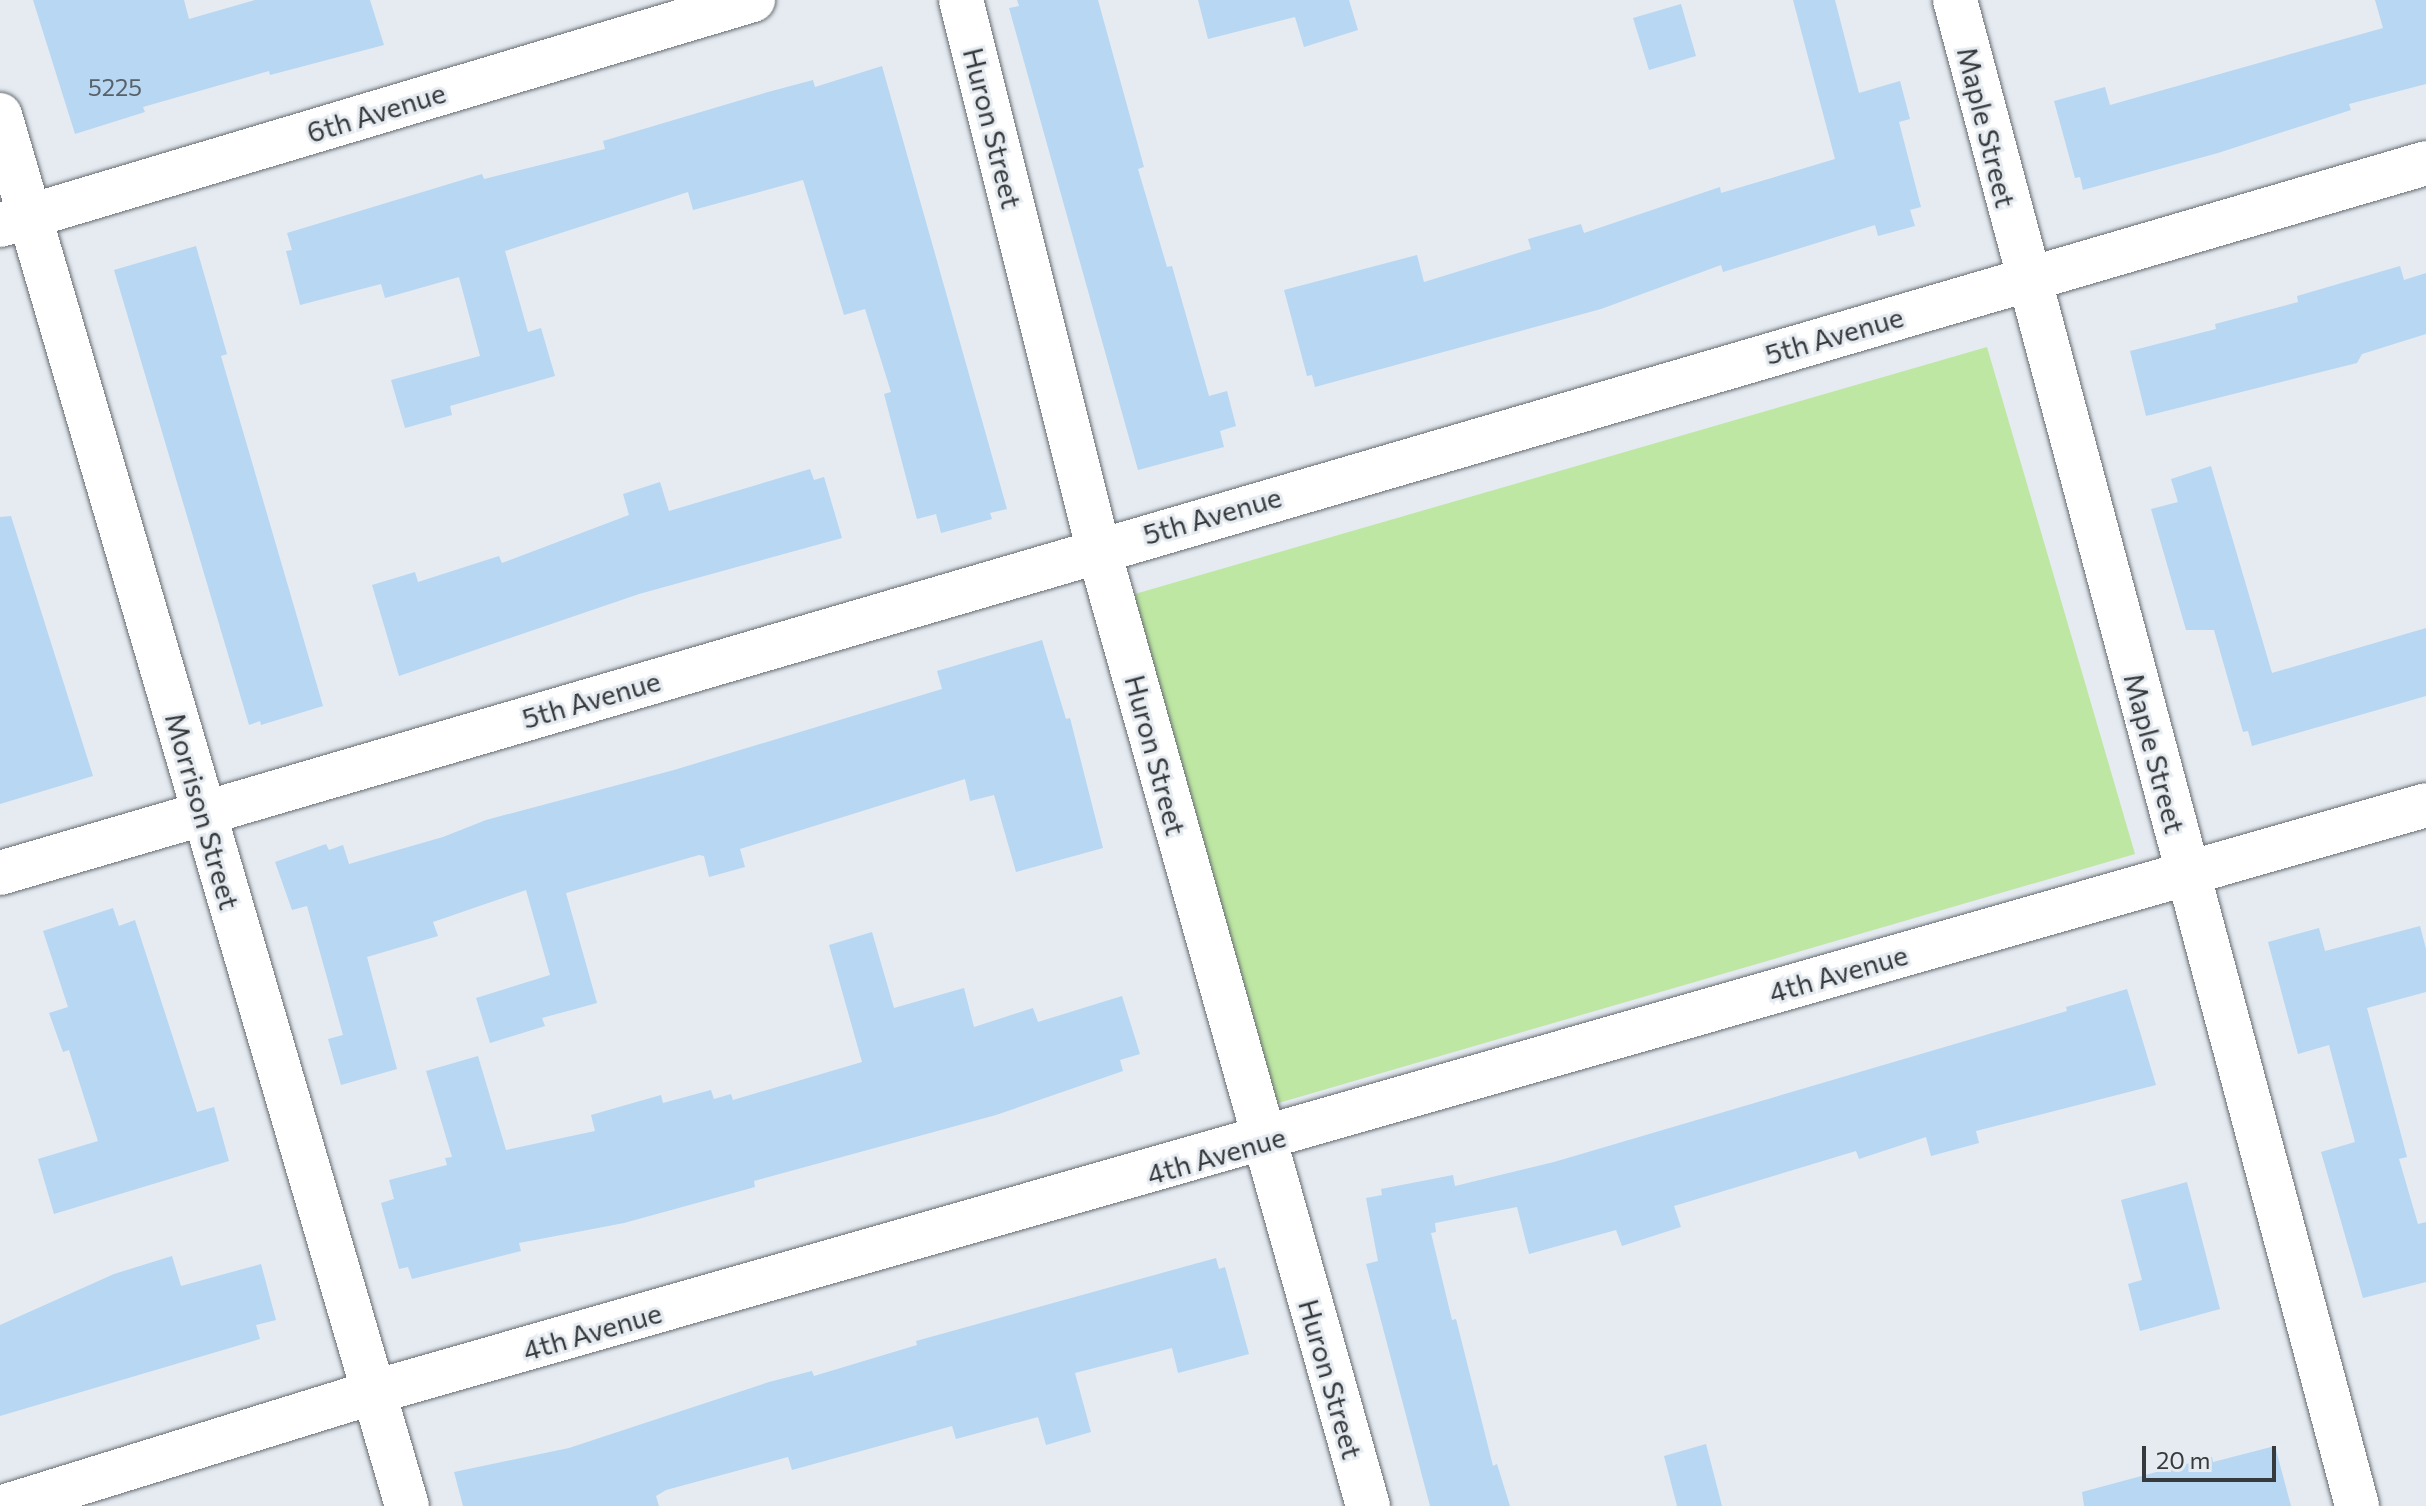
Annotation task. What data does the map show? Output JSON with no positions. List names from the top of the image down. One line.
{"streets":{"street":["6th Avenue","Maple Street","Huron Street","5th Avenue","Morrison Street","4th Avenue"]},"crossings":[["6th Avenue","Morrison Street"],["Maple Street","5th Avenue"],["Maple Street","4th Avenue"],["Huron Street","5th Avenue"],["Huron Street","4th Avenue"],["5th Avenue","Morrison Street"],["Morrison Street","4th Avenue"]],"house_numbers":["5225"],"scale_bar":"20 m"}
